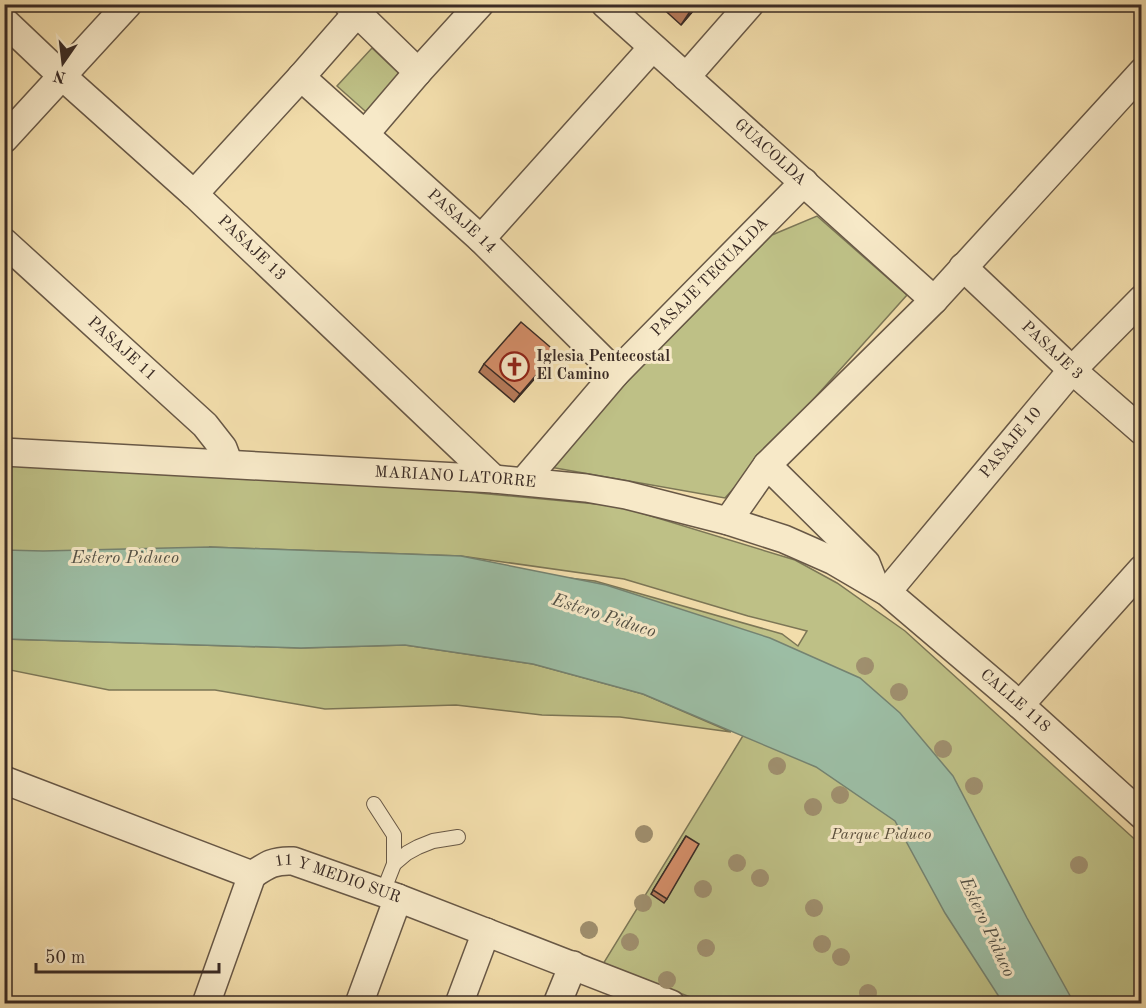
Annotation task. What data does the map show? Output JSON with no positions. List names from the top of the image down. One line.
{"streets":{"street":["GUACOLDA","PASAJE 14","PASAJE 13","PASAJE TEGUALDA","PASAJE 11","PASAJE 3","PASAJE 10","MARIANO LATORRE","CALLE 118","11 Y MEDIO SUR"]},"crossings":[["GUACOLDA","PASAJE TEGUALDA"],["PASAJE 14","PASAJE TEGUALDA"],["PASAJE 13","MARIANO LATORRE"],["PASAJE TEGUALDA","MARIANO LATORRE"],["PASAJE 11","MARIANO LATORRE"],["PASAJE 3","PASAJE 10"],["PASAJE 10","MARIANO LATORRE"],["PASAJE 10","CALLE 118"],["MARIANO LATORRE","CALLE 118"]],"water":["Estero Piduco"],"parks":["Parque Piduco"],"places":{"church":["Iglesia Pentecostal El Camino"]},"scale_bar":"50 m","north":"bottom"}
